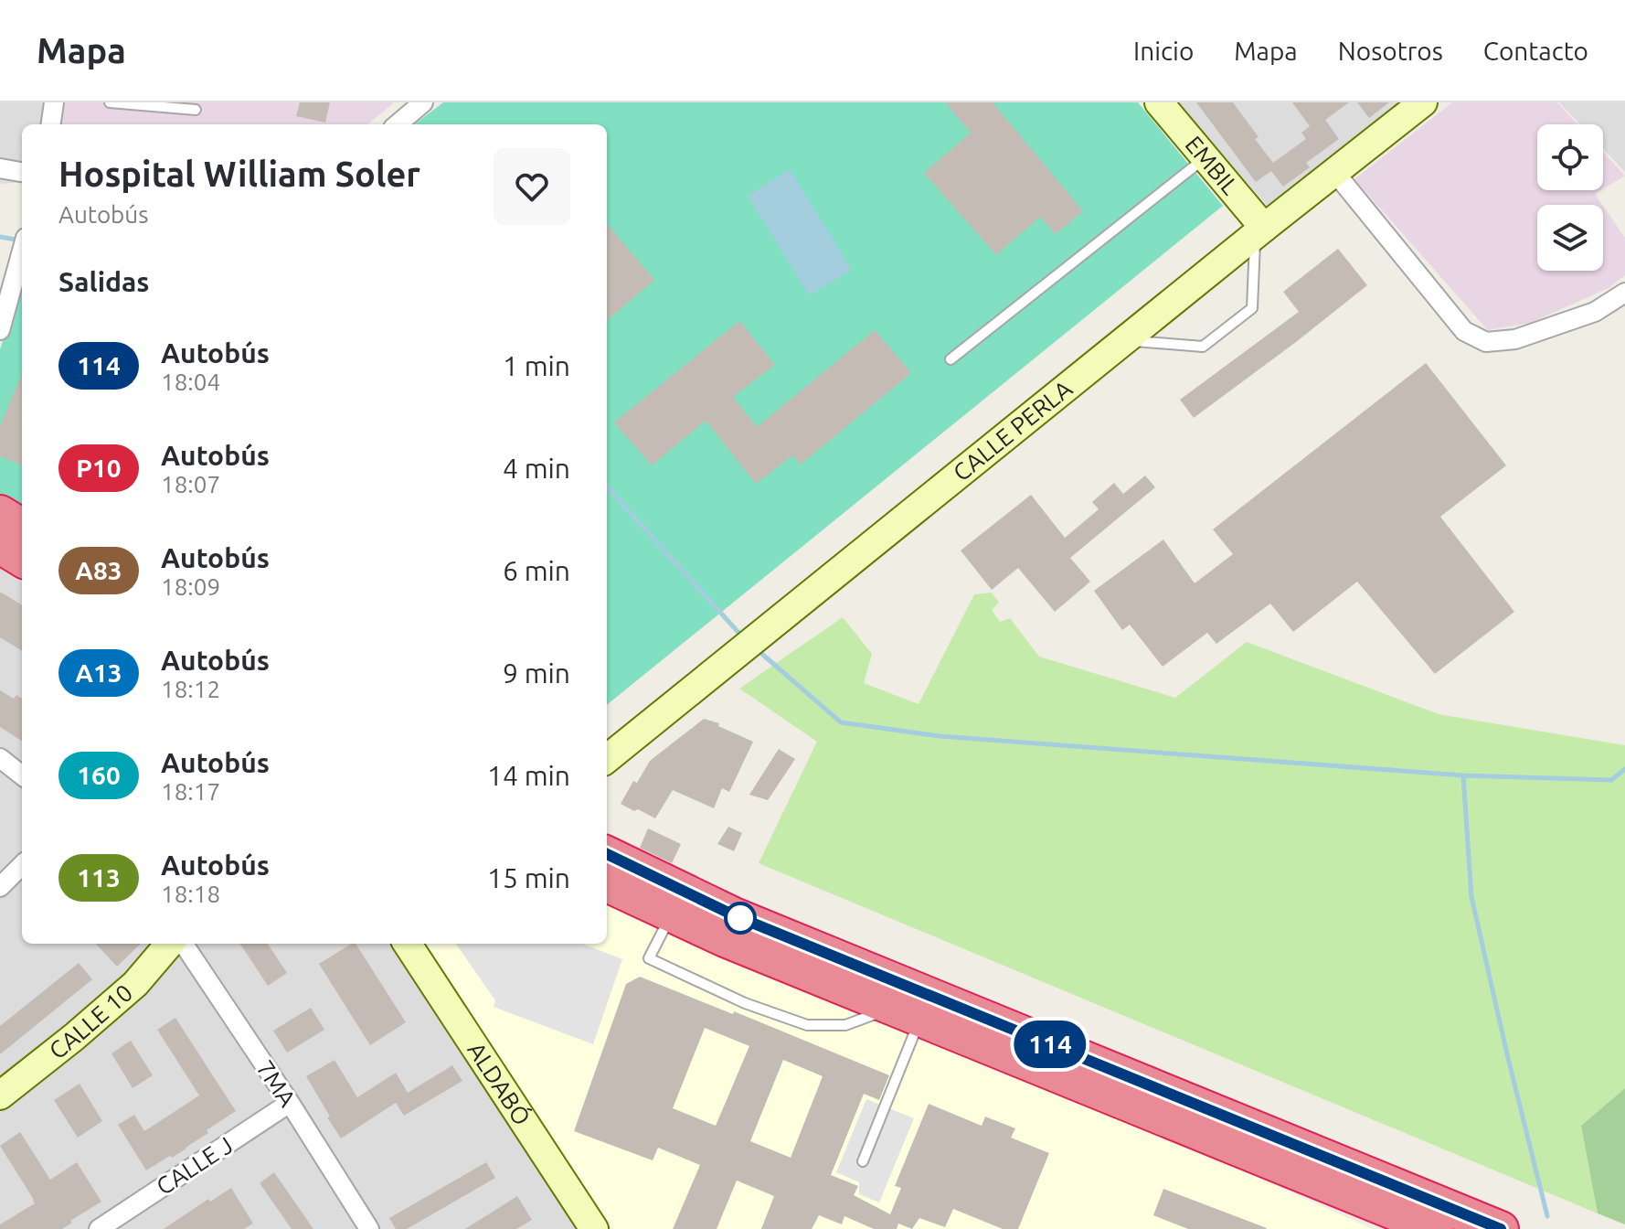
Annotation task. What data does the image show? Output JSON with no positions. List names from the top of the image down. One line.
{"streets":{"main road":["EMBIL","CALLE PERLA","CALLE 10","ALDABÓ"],"street":["7MA","CALLE J"]},"crossings":[["EMBIL","CALLE PERLA"],["7MA","CALLE J"]],"lines":["bus line 114"],"page":{"header":"Mapa","nav":["Inicio","Mapa","Nosotros","Contacto"],"on_map":"114","heading":[["Hospital William Soler","Autobús"],"Salidas"],"list":[{"mark":"114","name":"Autobús","note":"18:04","value":"1 min"},{"mark":"P10","name":"Autobús","note":"18:07","value":"4 min"},{"mark":"A83","name":"Autobús","note":"18:09","value":"6 min"},{"mark":"A13","name":"Autobús","note":"18:12","value":"9 min"},{"mark":"160","name":"Autobús","note":"18:17","value":"14 min"},{"mark":"113","name":"Autobús","note":"18:18","value":"15 min"}]}}
